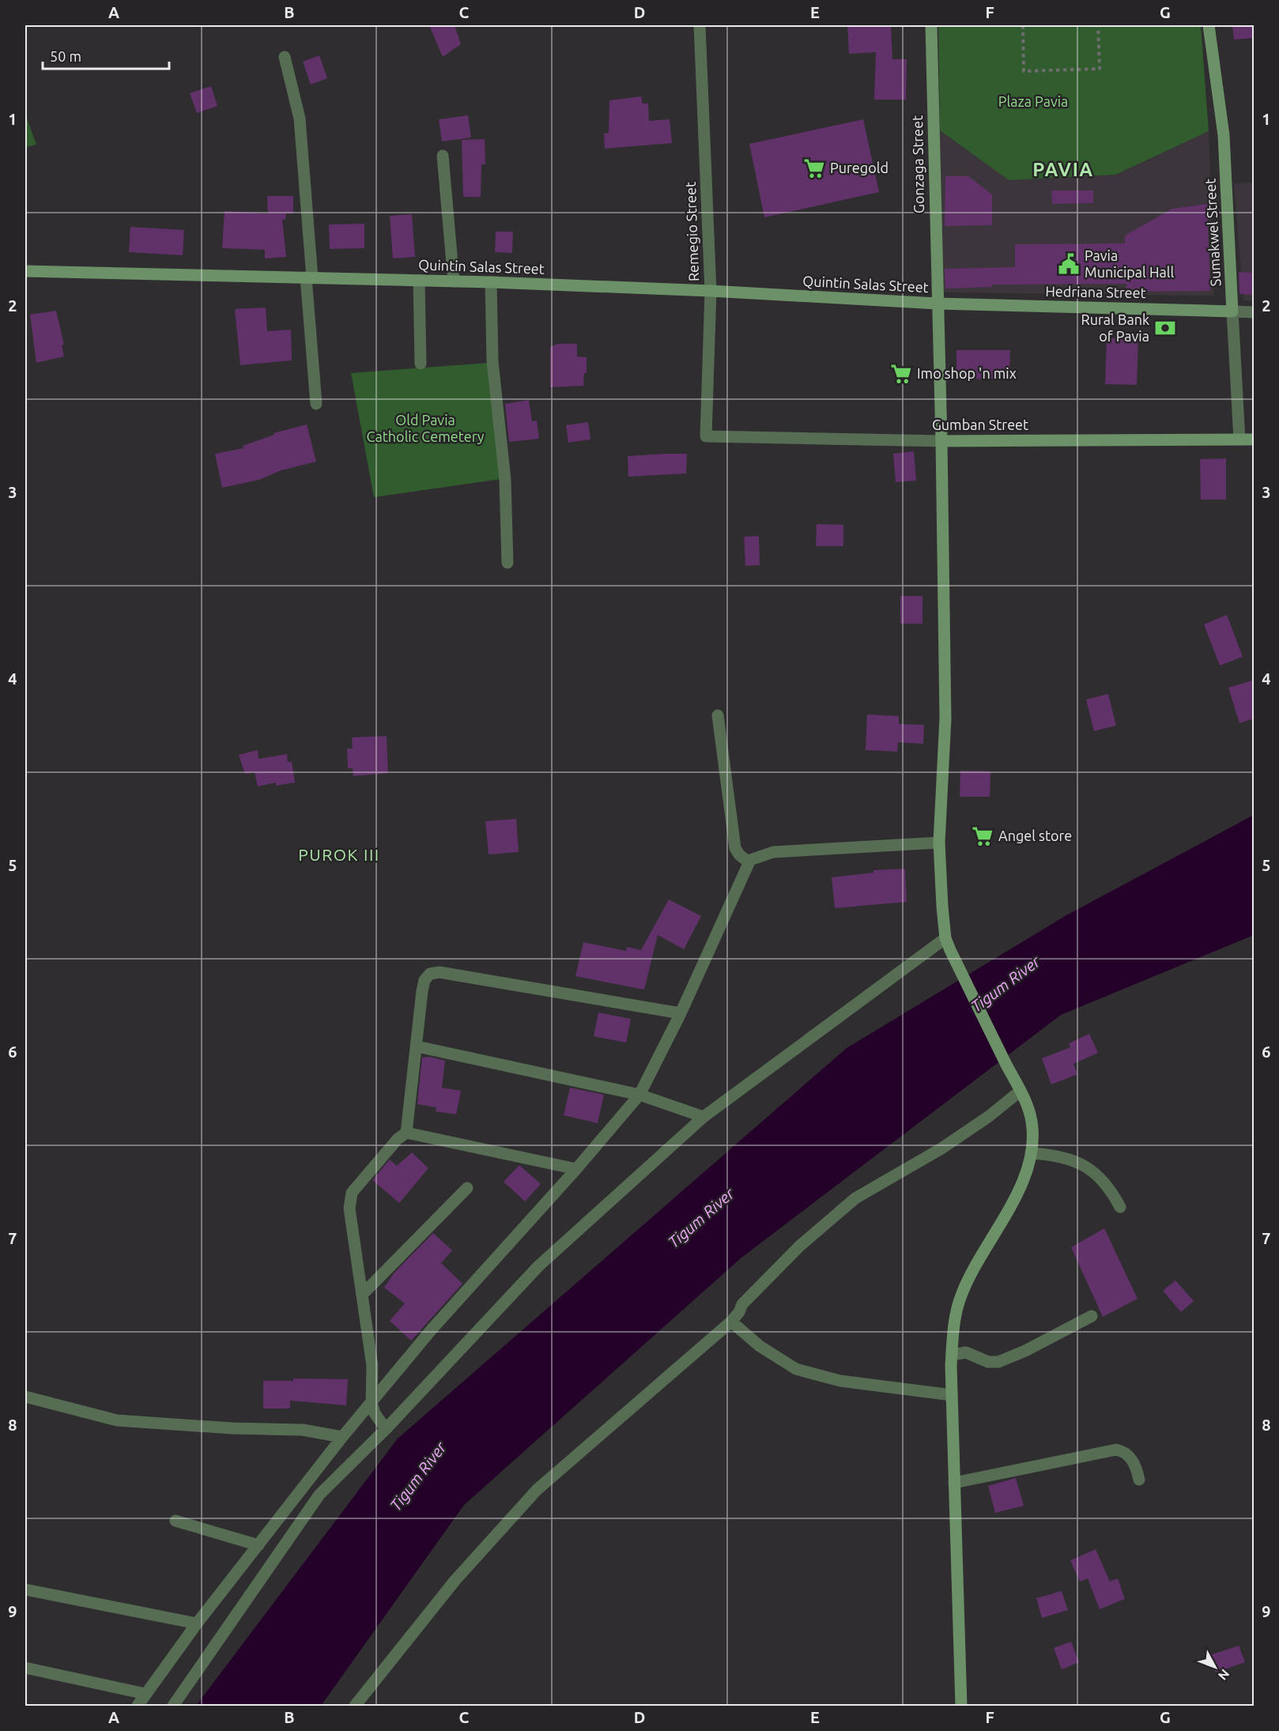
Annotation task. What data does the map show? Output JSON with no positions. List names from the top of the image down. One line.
{"streets":{"main road":["Gonzaga Street","Sumakwel Street","Quintin Salas Street","Hedriana Street","Gumban Street"],"street":["Remegio Street"]},"crossings":[["Gonzaga Street","Quintin Salas Street"],["Gonzaga Street","Hedriana Street"],["Gonzaga Street","Gumban Street"],["Remegio Street","Quintin Salas Street"],["Remegio Street","Gumban Street"],["Sumakwel Street","Hedriana Street"],["Sumakwel Street","Gumban Street"],["Quintin Salas Street","Hedriana Street"]],"districts":["PAVIA","PUROK III"],"water":["Tigum River"],"parks":["Plaza Pavia","Old Pavia Catholic Cemetery"],"places":{"supermarket":["Puregold","Imo shop 'n mix","Angel store"],"public building":["Pavia Municipal Hall"],"bank":["Rural Bank of Pavia"]},"scale_bar":"50 m","north":"bottom right","grid":{"columns":["A","B","C","D","E","F","G"],"rows":["1","2","3","4","5","6","7","8","9"]}}
